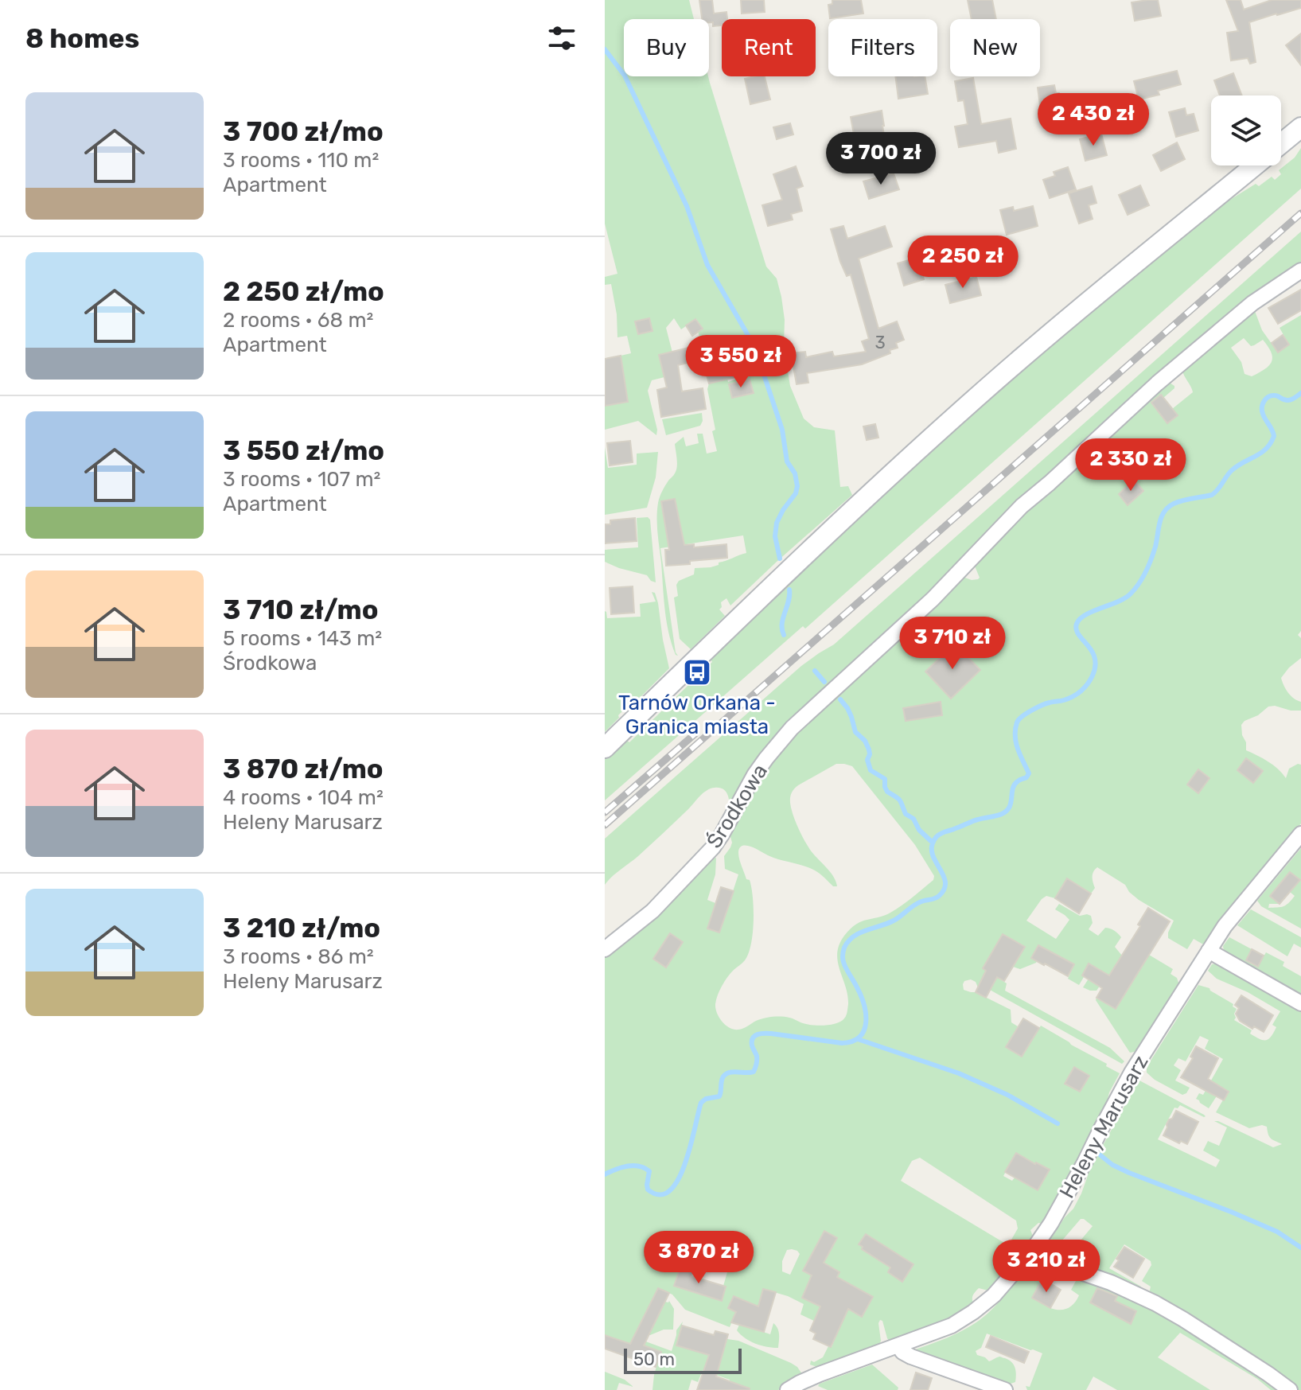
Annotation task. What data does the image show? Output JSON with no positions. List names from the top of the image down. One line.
{"streets":{"street":["Środkowa","Heleny Marusarz"]},"places":{"bus stop":["Tarnów Orkana - Granica miasta"]},"house_numbers":["3"],"scale_bar":"50 m","page":{"heading":"8 homes","chip":["Buy","Rent","Filters","New"],"list":[{"name":"3 700 zł/mo","note":"3 rooms · 110 m² · Apartment"},{"name":"2 250 zł/mo","note":"2 rooms · 68 m² · Apartment"},{"name":"3 550 zł/mo","note":"3 rooms · 107 m² · Apartment"},{"name":"3 710 zł/mo","note":"5 rooms · 143 m² · Środkowa"},{"name":"3 870 zł/mo","note":"4 rooms · 104 m² · Heleny Marusarz"},{"name":"3 210 zł/mo","note":"3 rooms · 86 m² · Heleny Marusarz"}],"price":["2 430 zł","3 700 zł","2 250 zł","3 550 zł","2 330 zł","3 710 zł","3 870 zł","3 210 zł"],"scale":"50 m"}}
